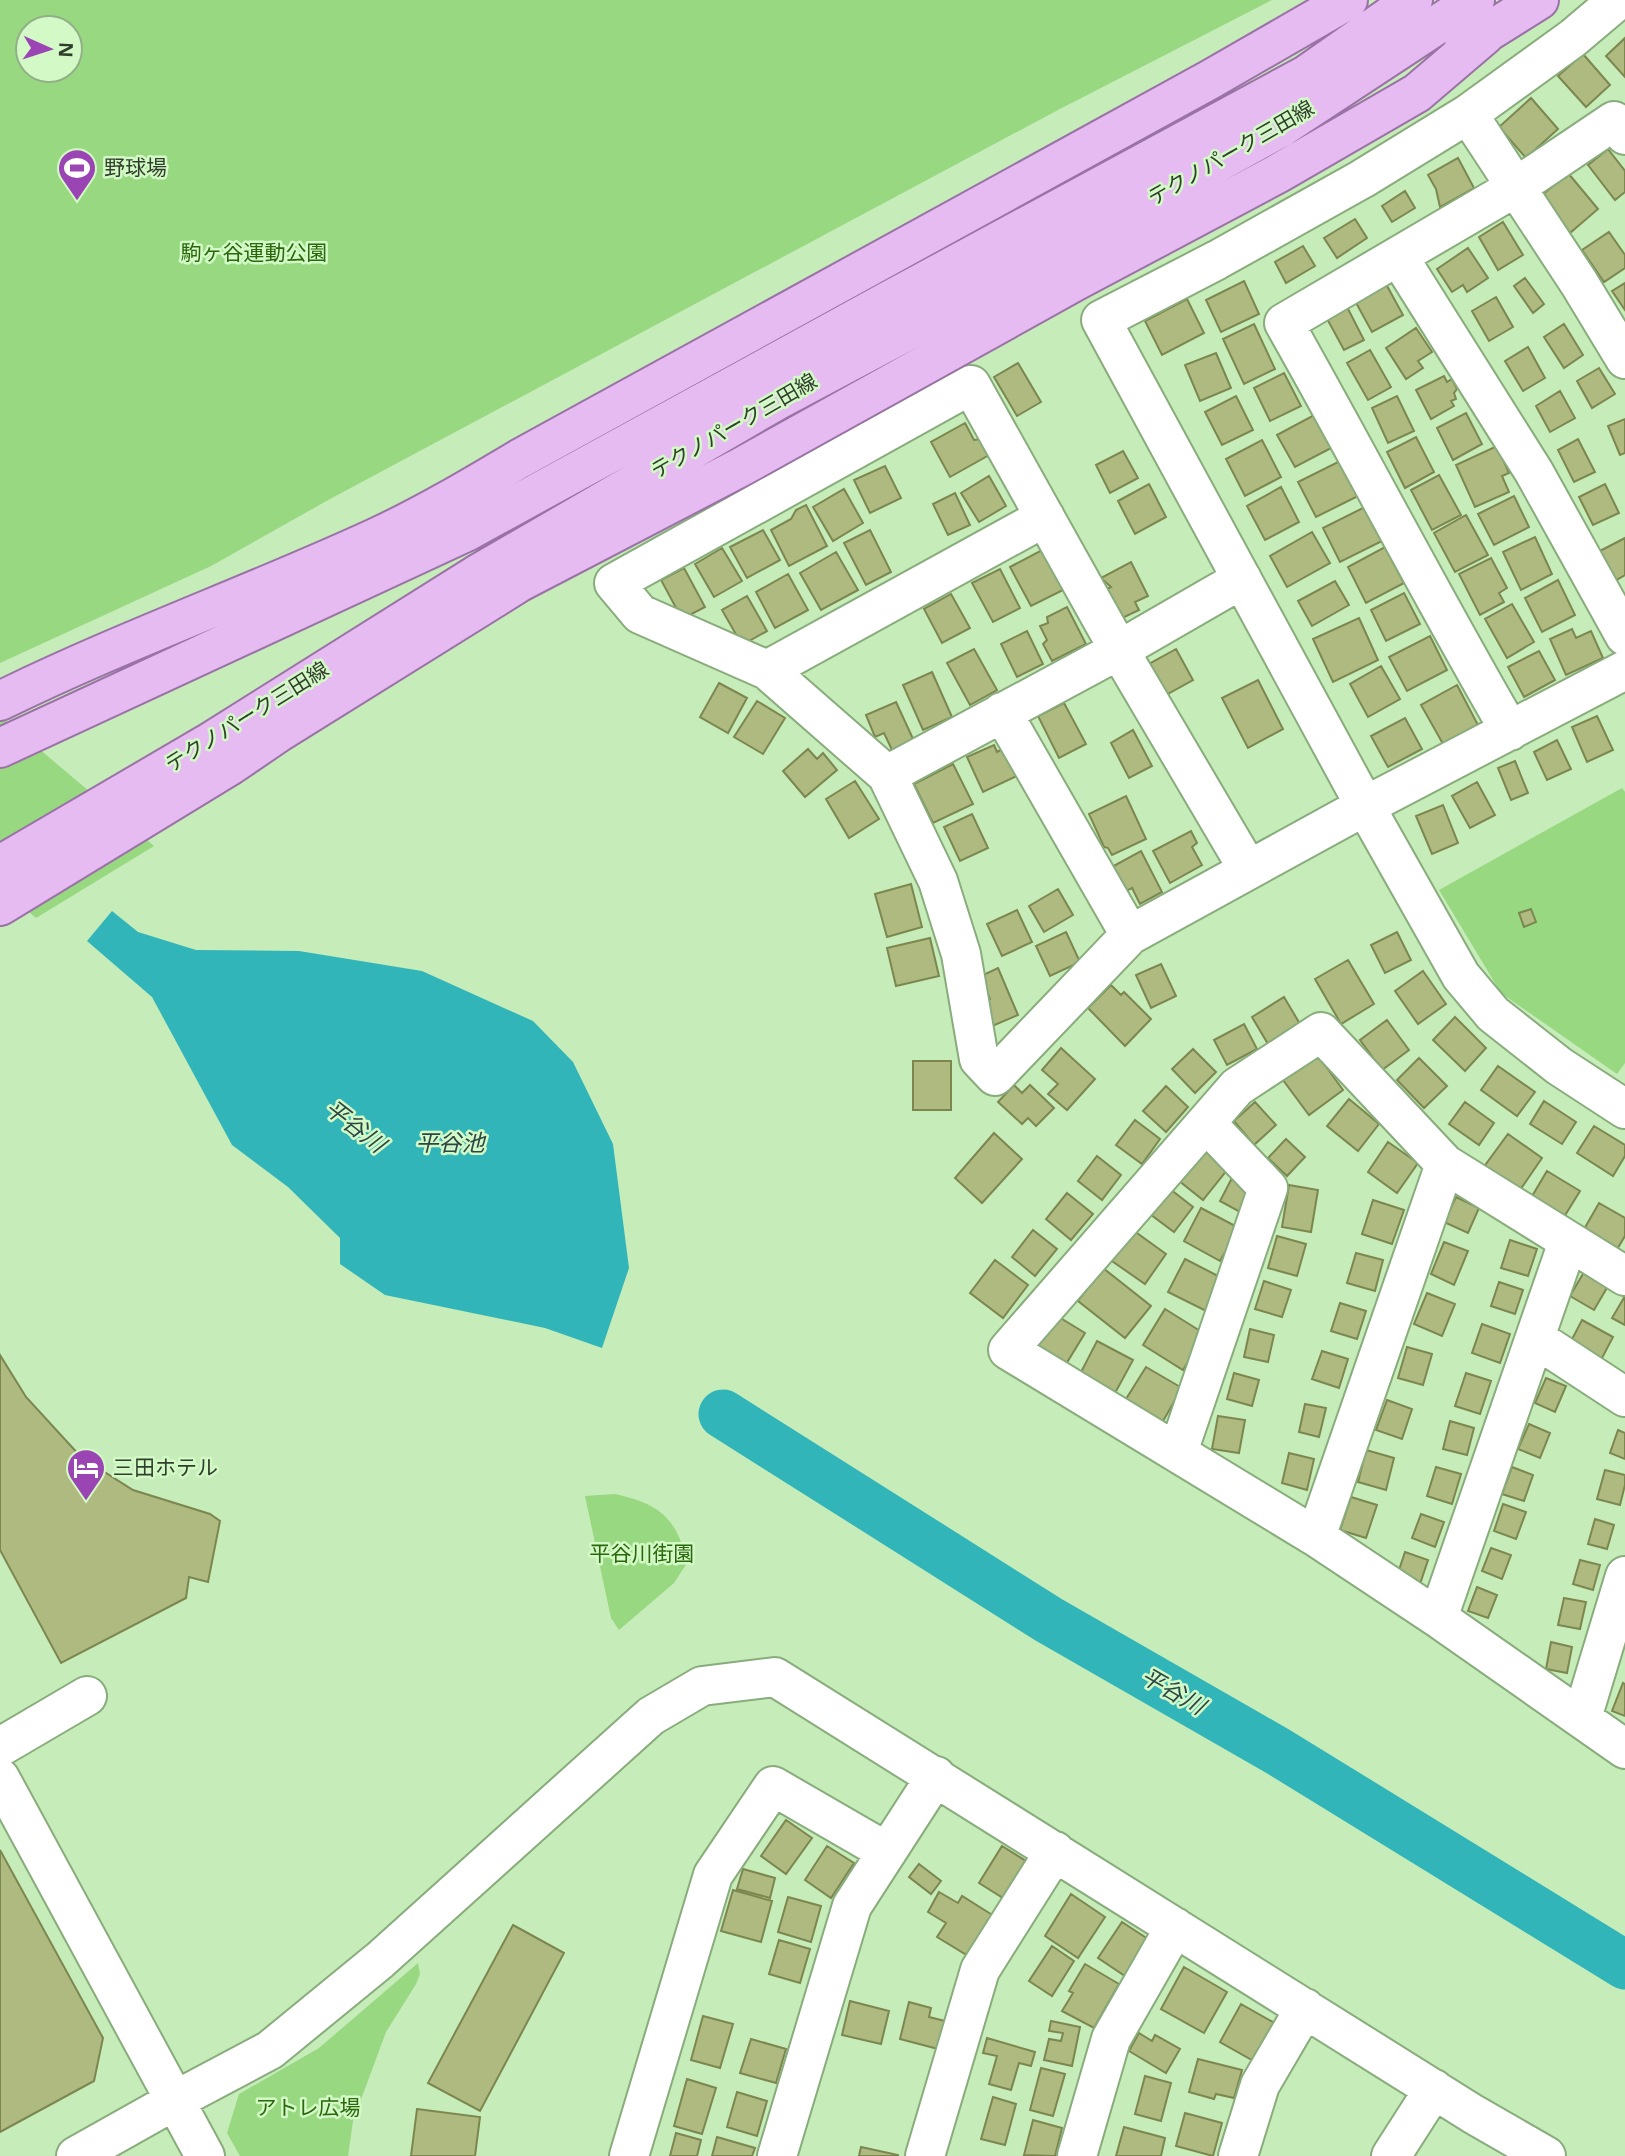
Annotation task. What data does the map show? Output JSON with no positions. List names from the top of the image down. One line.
{"streets":{"main road":["テクノパーク三田線"]},"water":["平谷川","平谷池"],"parks":["駒ヶ谷運動公園","平谷川街園","アトレ広場"],"places":{"sports":["野球場"],"hotel":["三田ホテル"]},"north":"right"}
